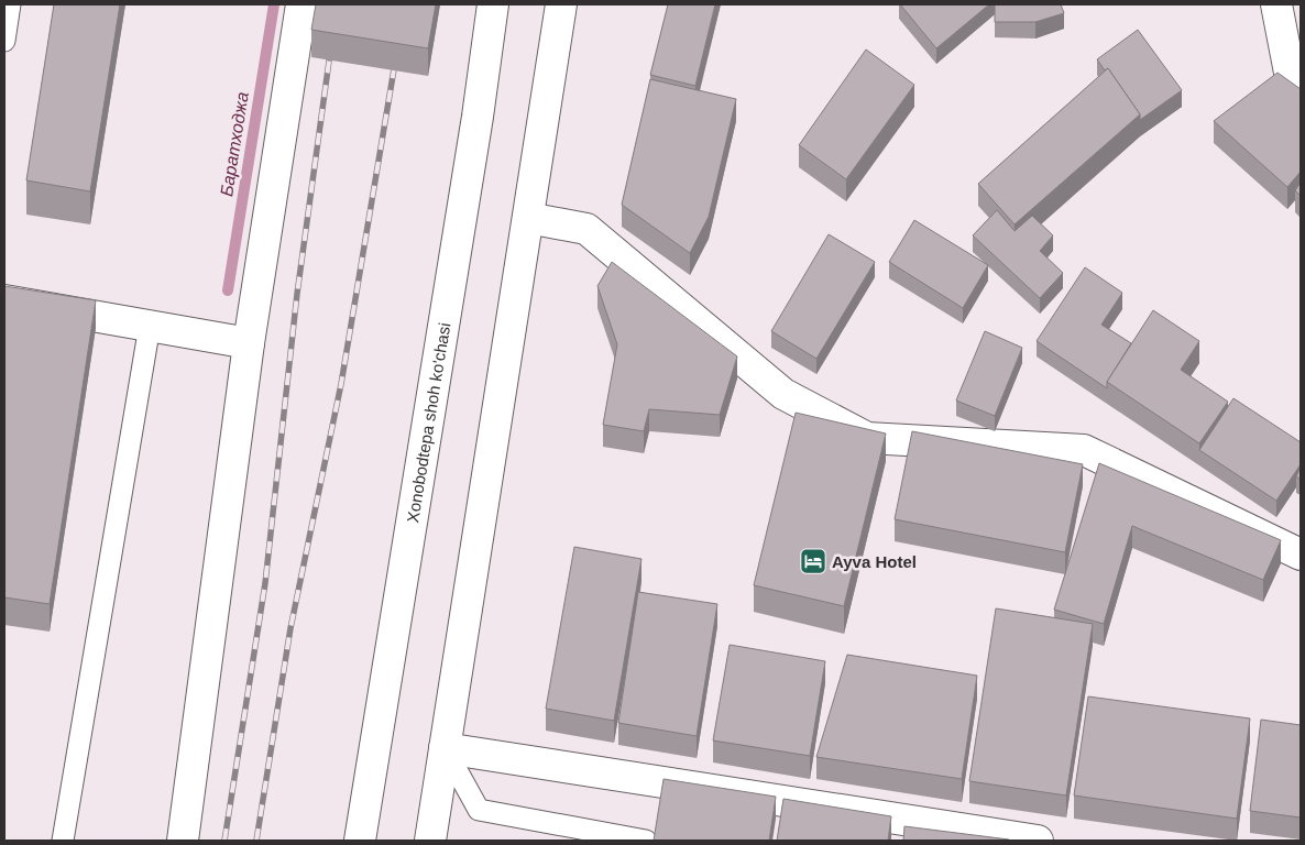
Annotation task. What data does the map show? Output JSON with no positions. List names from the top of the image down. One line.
{"streets":{"main road":["Xonobodtepa shoh ko'chasi"]},"water":["Баратходжа"],"places":{"hotel":["Ayva Hotel"]}}
